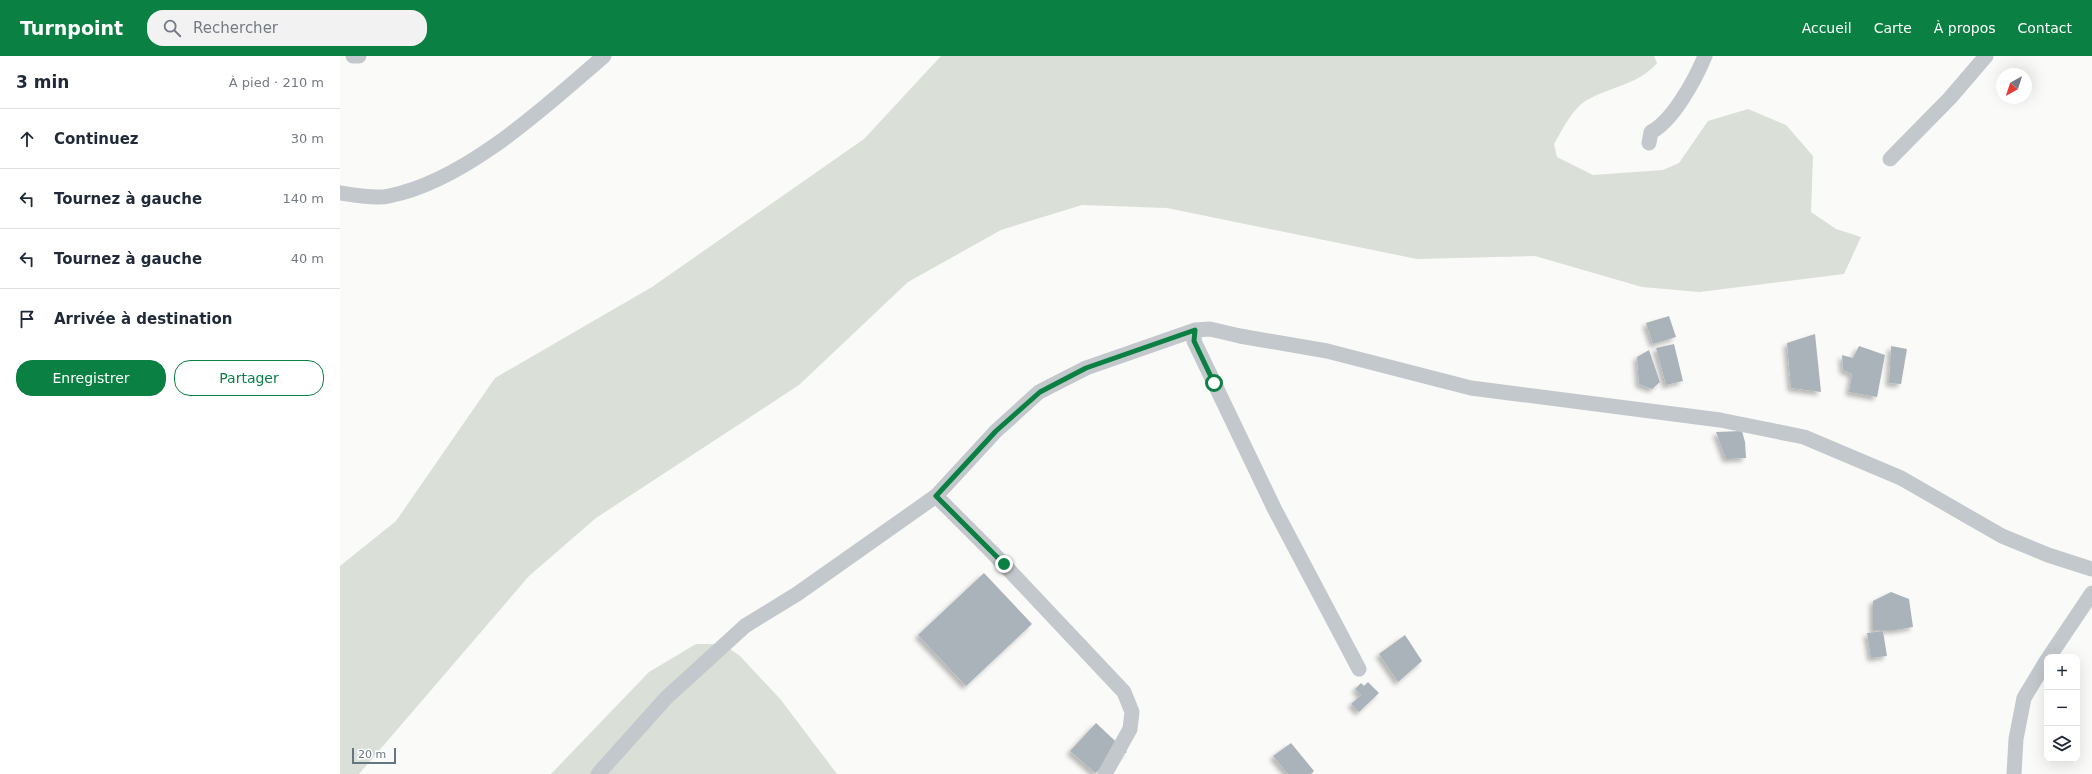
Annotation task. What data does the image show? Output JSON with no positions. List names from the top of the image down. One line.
{"scale_bar":"20 m","north":"bottom left","page":{"header":"Turnpoint","search":"Rechercher","nav":["Accueil","Carte","À propos","Contact"],"heading":["3 min","À pied · 210 m"],"list":[["Continuez","30 m"],["Tournez à gauche","140 m"],["Tournez à gauche","40 m"],"Arrivée à destination"],"buttons":["Enregistrer","Partager"],"map_buttons":["+","−"],"scale":"20 m"}}
